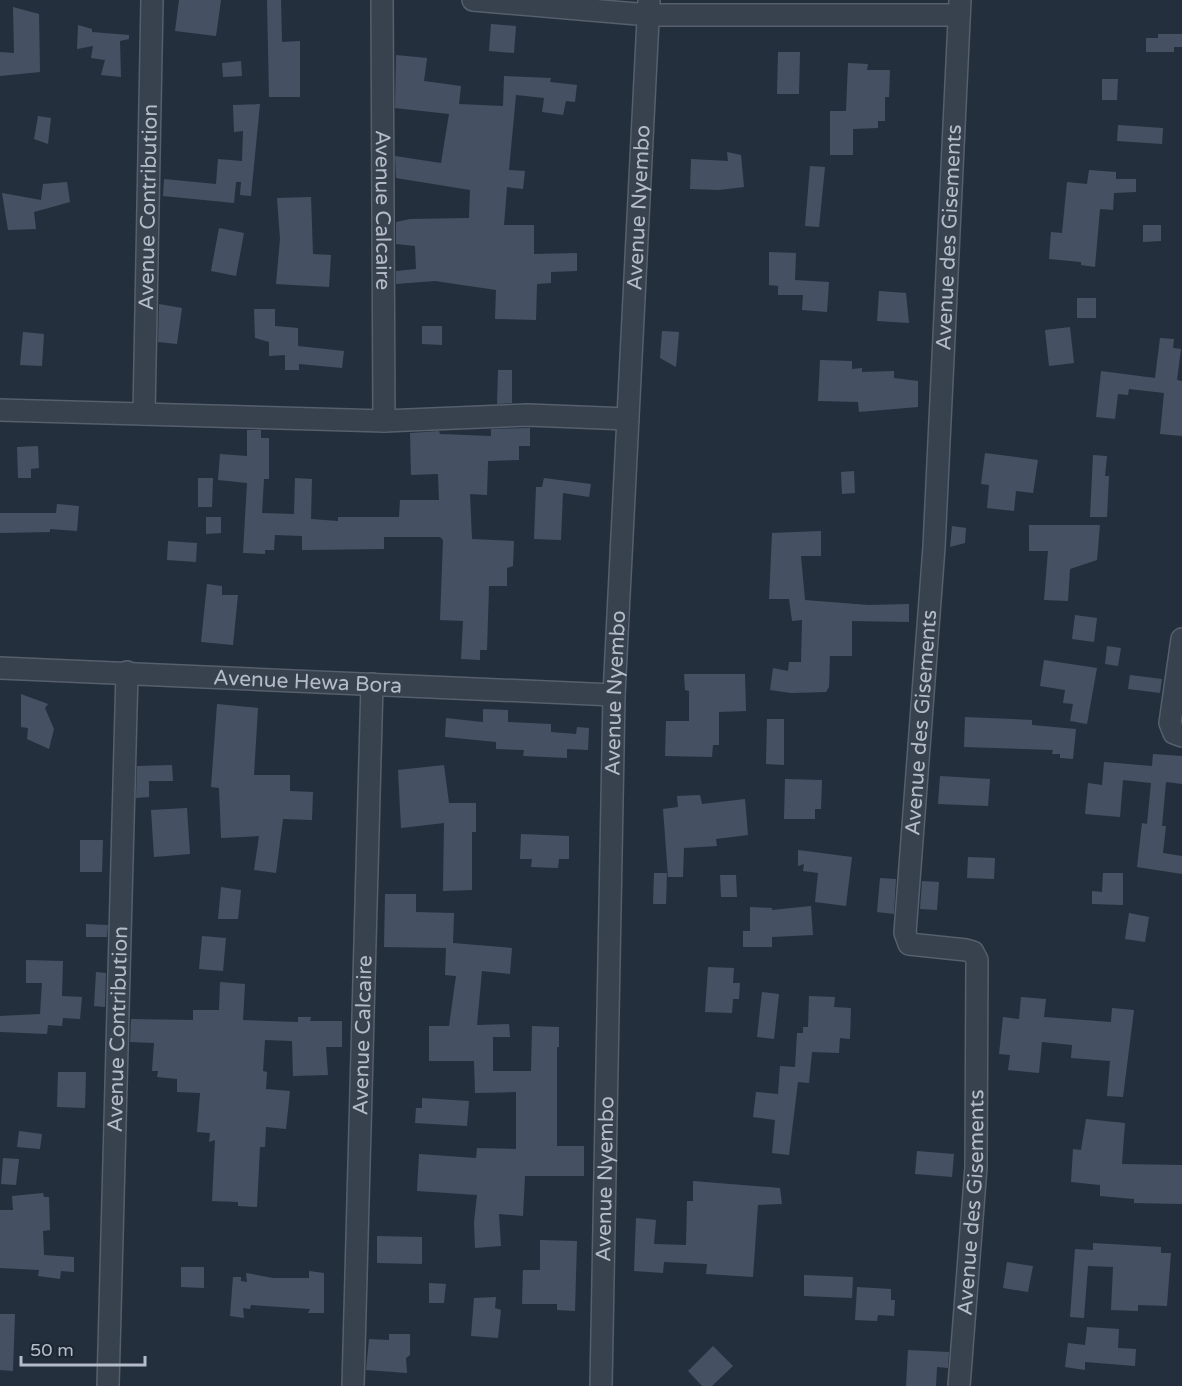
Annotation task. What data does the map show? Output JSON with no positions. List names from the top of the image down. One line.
{"streets":{"street":["Avenue Contribution","Avenue Nyembo","Avenue Calcaire","Avenue des Gisements","Avenue Hewa Bora"]},"crossings":[["Avenue Contribution","Avenue Hewa Bora"],["Avenue Nyembo","Avenue Hewa Bora"],["Avenue Calcaire","Avenue Hewa Bora"]],"scale_bar":"50 m"}
